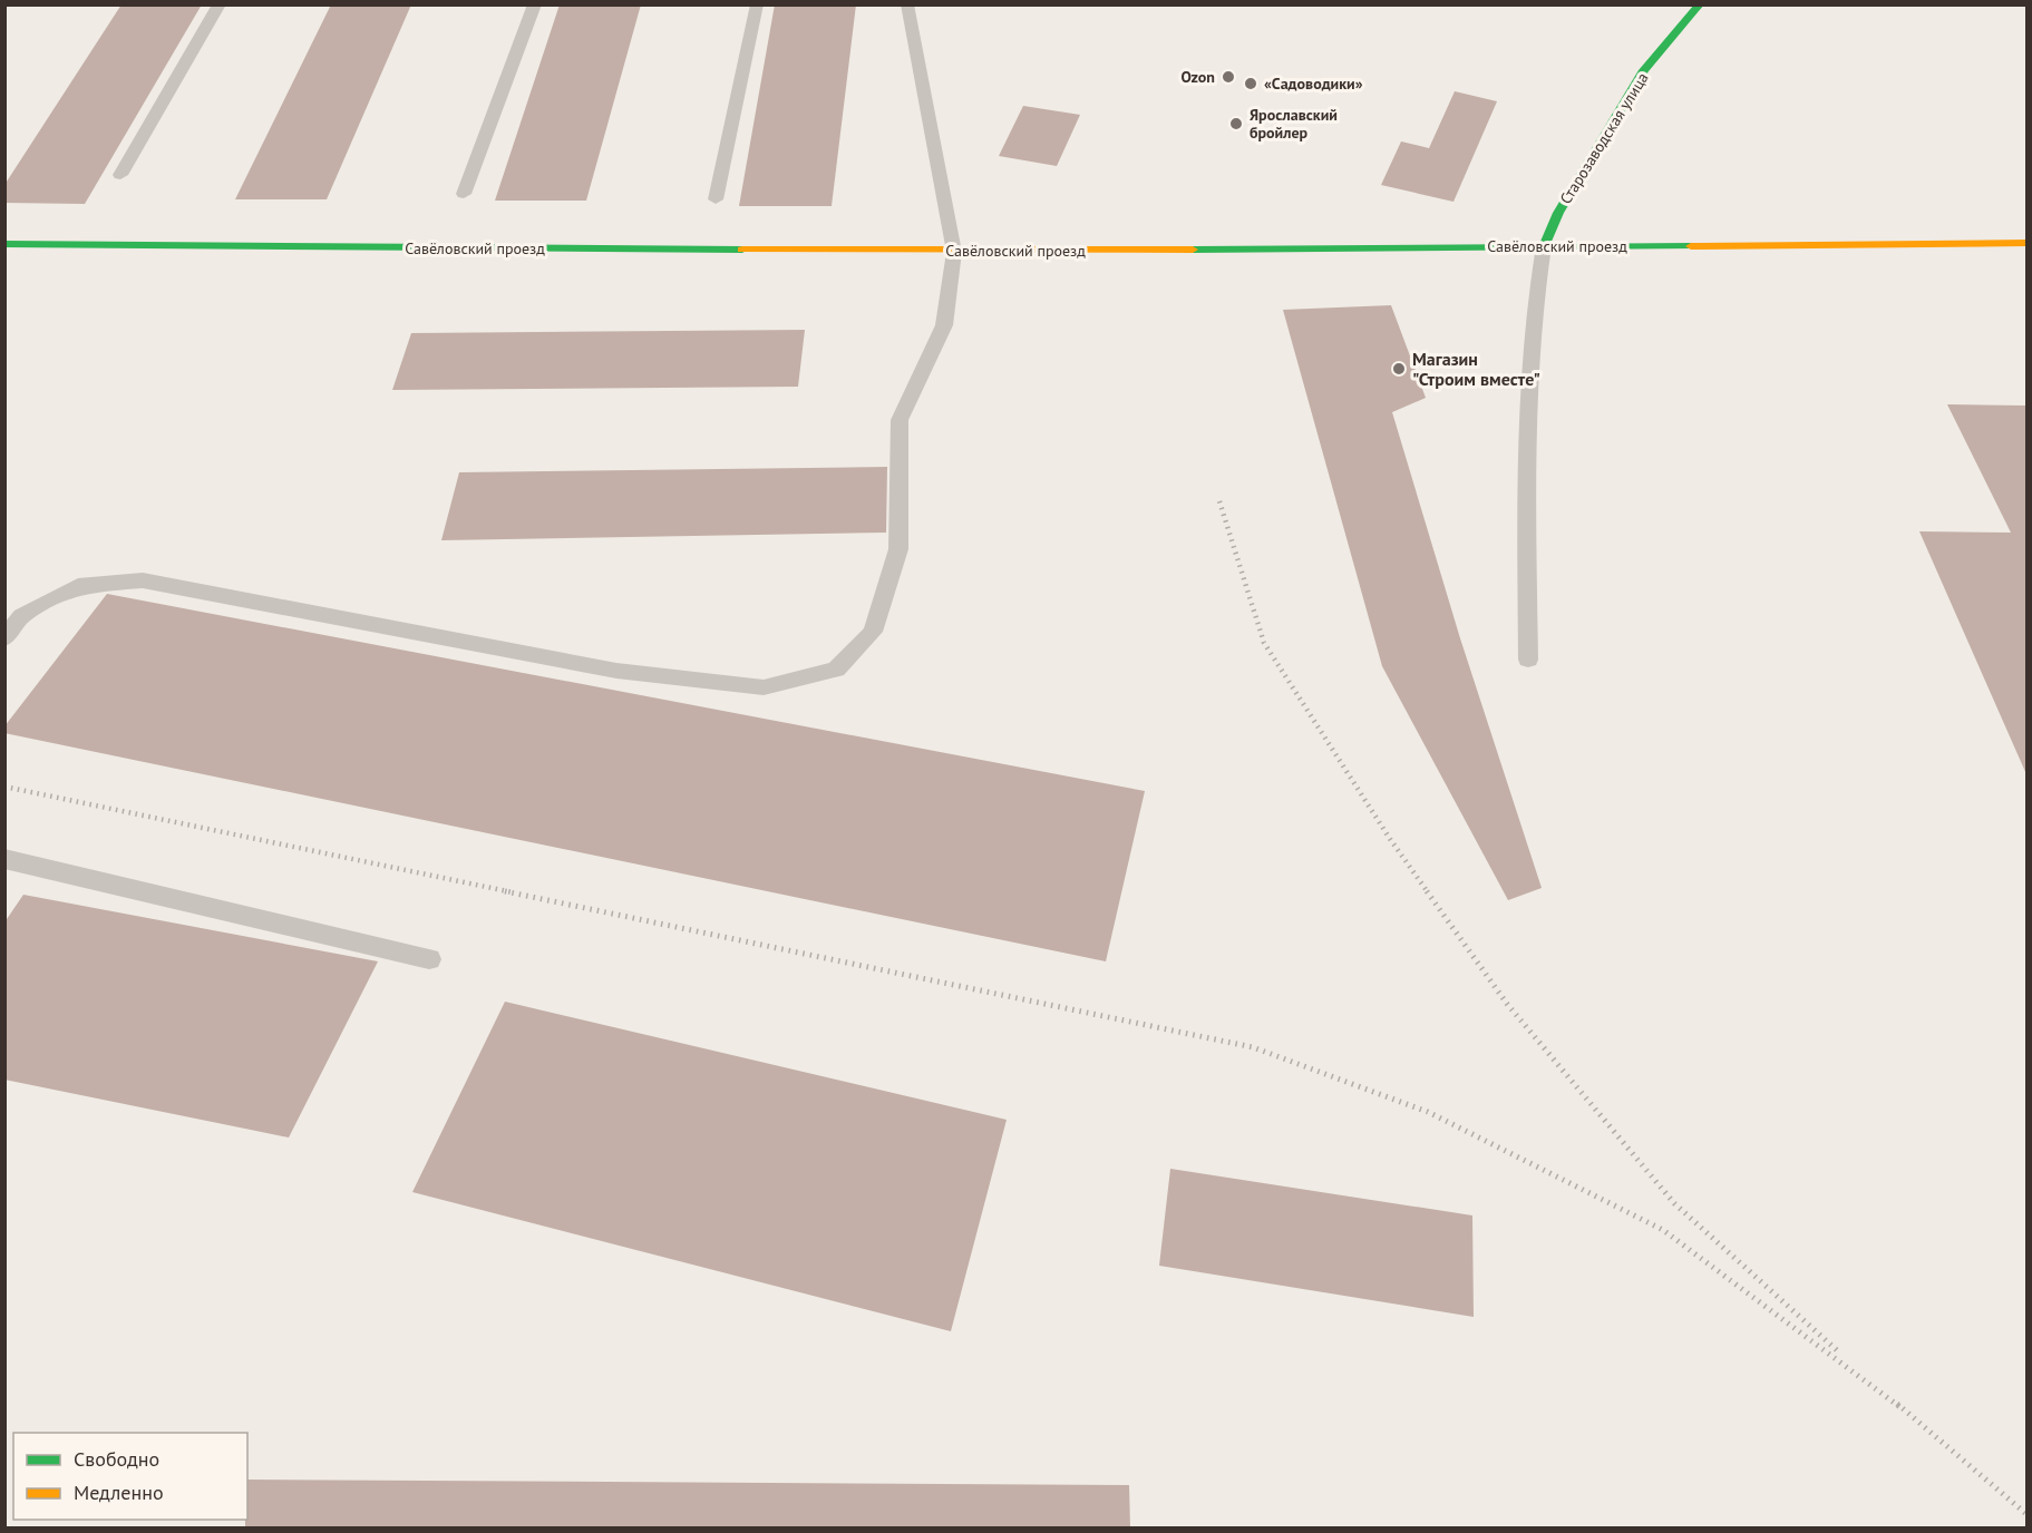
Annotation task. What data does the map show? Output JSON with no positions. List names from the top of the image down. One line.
{"streets":{"main road":["Старозаводская улица","Савёловский проезд"]},"crossings":[["Старозаводская улица","Савёловский проезд"]],"places":["Ozon","«Садоводики»","Ярославский бройлер","Магазин \"Строим вместе\""],"legend":["Свободно","Медленно"]}
